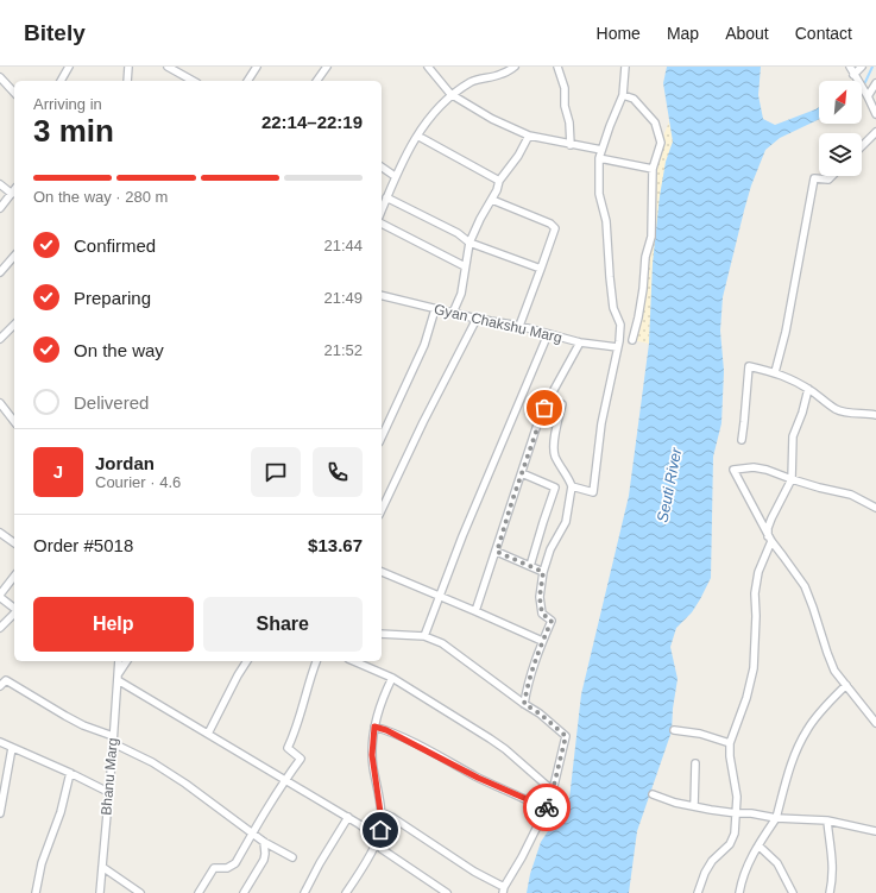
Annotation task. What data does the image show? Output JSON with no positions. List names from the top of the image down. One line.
{"streets":{"street":["Gyan Chakshu Marg","Bhanu Marg"]},"water":["Seuti River"],"north":"top right","page":{"header":"Bitely","nav":["Home","Map","About","Contact"],"heading":["3 min","Arriving in","22:14–22:19"],"panel":["Jordan","Courier · 4.6","Order #5018","$13.67"],"bar":"On the way · 280 m","list":[["Confirmed","21:44"],["Preparing","21:49"],["On the way","21:52"],"Delivered"],"round":"J","buttons":["Help","Share"]}}
